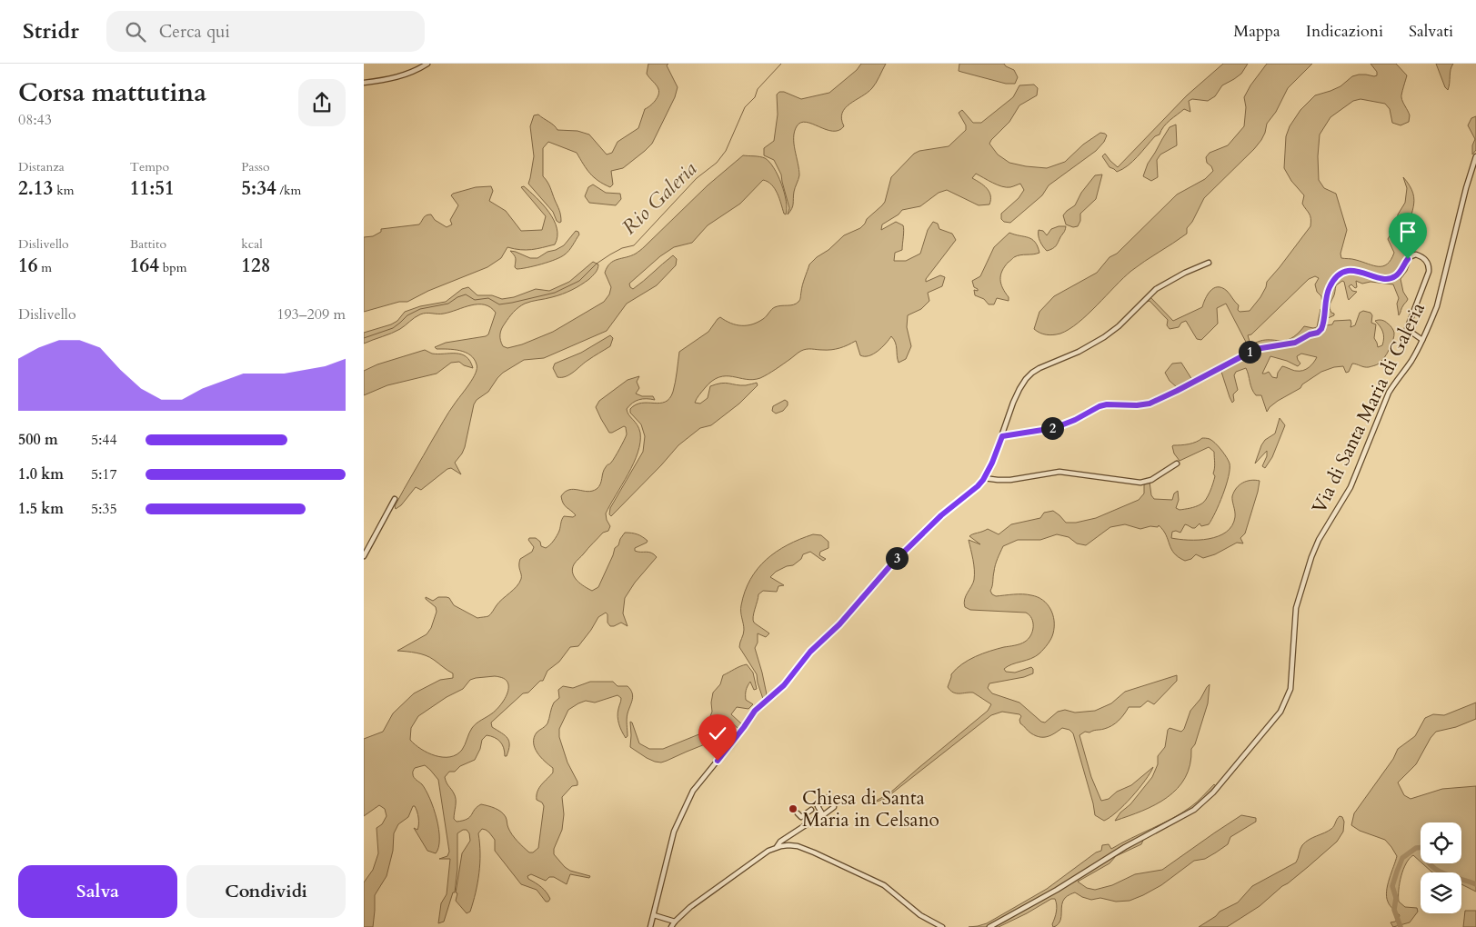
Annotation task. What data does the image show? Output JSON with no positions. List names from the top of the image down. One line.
{"streets":{"street":["Via di Santa Maria di Galeria"]},"water":["Rio Galeria"],"places":["Chiesa di Santa Maria in Celsano"],"page":{"header":"Stridr","search":"Cerca qui","nav":["Mappa","Indicazioni","Salvati"],"heading":["Corsa mattutina","08:43"],"stats":[["Distanza","2.13 km"],["Tempo","11:51"],["Passo","5:34 /km"],["Dislivello","16 m"],["Battito","164 bpm"],["kcal","128"]],"chart":["Dislivello","193–209 m"],"pins":["1","2","3"],"list":[{"name":"500 m","note":"5:44"},{"name":"1.0 km","note":"5:17"},{"name":"1.5 km","note":"5:35"}],"buttons":["Salva","Condividi"]}}
